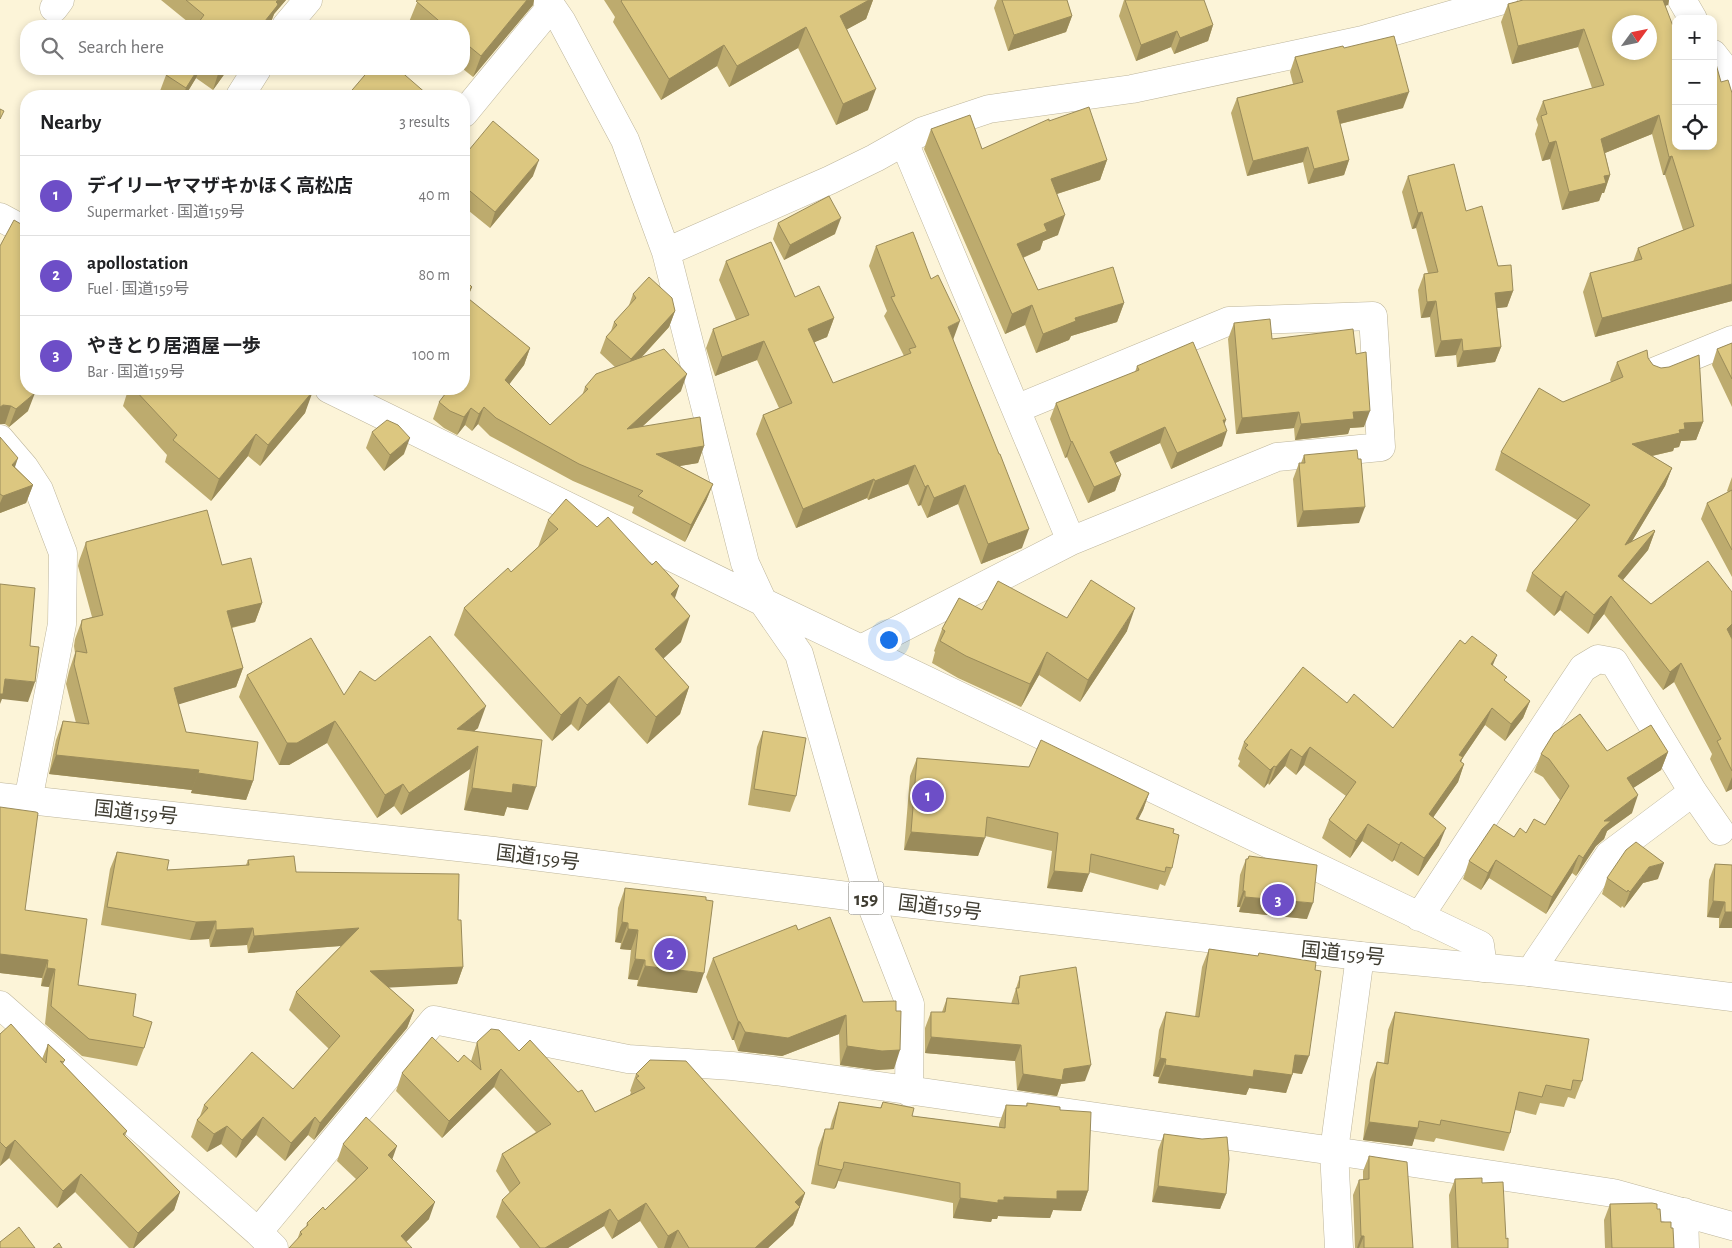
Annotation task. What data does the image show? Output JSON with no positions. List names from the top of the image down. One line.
{"streets":{"main road":["国道159号","159"]},"north":"top right","page":{"map_buttons":["+","−"],"search":"Search here","heading":["Nearby","3 results"],"list":[{"mark":"1","name":"デイリーヤマザキかほく高松店","note":"Supermarket · 国道159号","value":"40 m"},{"mark":"2","name":"apollostation","note":"Fuel · 国道159号","value":"80 m"},{"mark":"3","name":"やきとり居酒屋 一歩","note":"Bar · 国道159号","value":"100 m"}],"pins":["1","3","2"]}}
